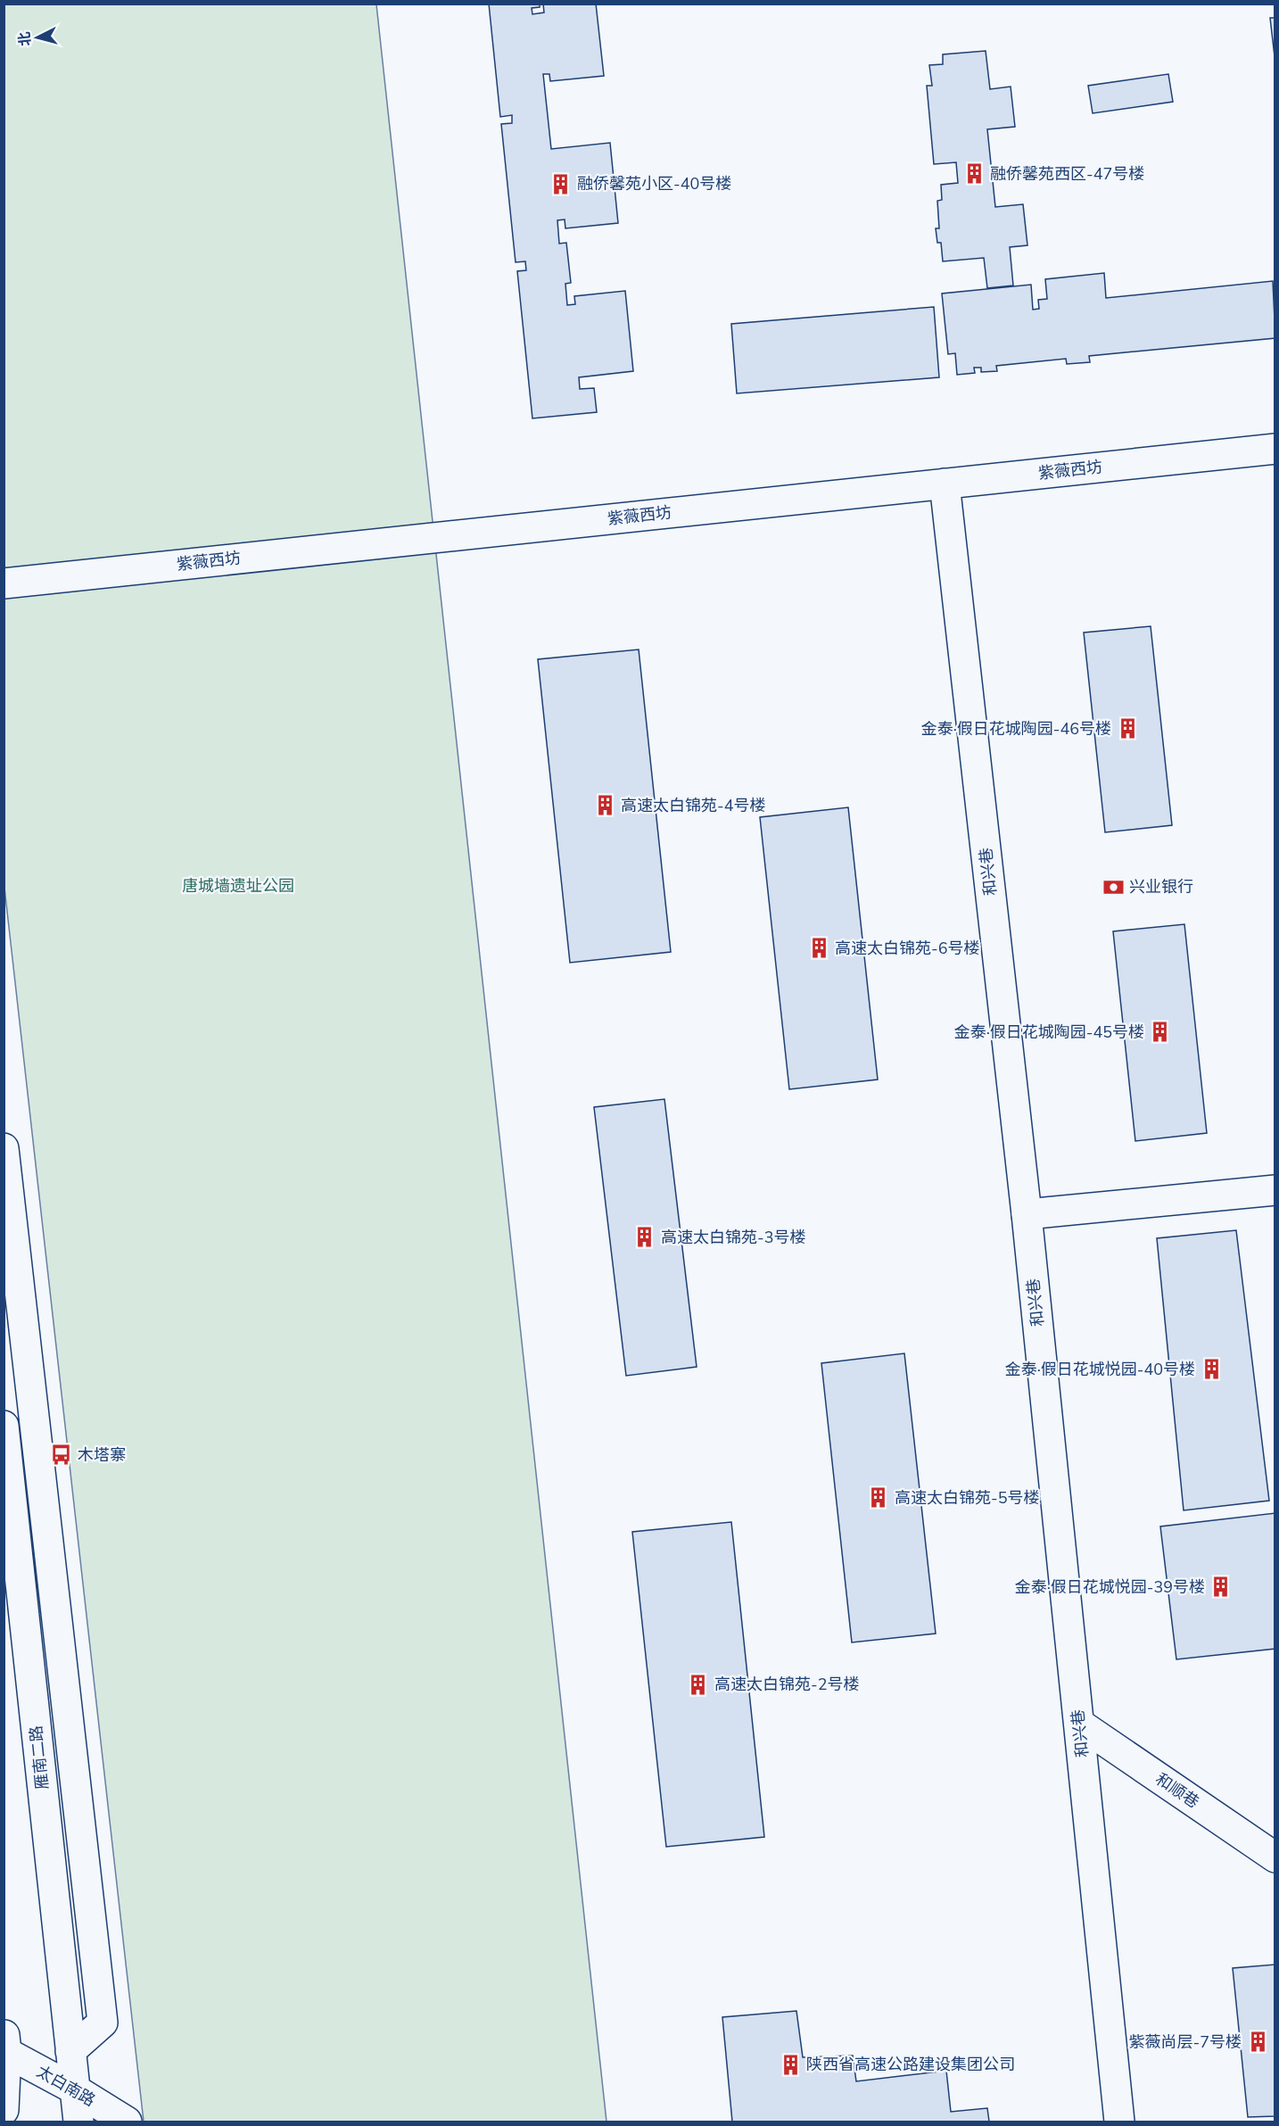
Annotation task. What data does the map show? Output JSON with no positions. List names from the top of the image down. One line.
{"streets":{"street":["紫薇西坊","和兴巷","雁南二路","和顺巷","太白南路"]},"crossings":[["紫薇西坊","和兴巷"],["和兴巷","和顺巷"],["雁南二路","太白南路"]],"parks":["唐城墙遗址公园"],"places":{"building":["融侨馨苑西区-47号楼","融侨馨苑小区-40号楼","金泰·假日花城陶园-46号楼","高速太白锦苑-4号楼","高速太白锦苑-6号楼","金泰·假日花城陶园-45号楼","高速太白锦苑-3号楼","金泰·假日花城悦园-40号楼","高速太白锦苑-5号楼","金泰·假日花城悦园-39号楼","高速太白锦苑-2号楼","紫薇尚层-7号楼","陕西省高速公路建设集团公司"],"bank":["兴业银行"],"bus stop":["木塔寨"]},"north":"left"}
